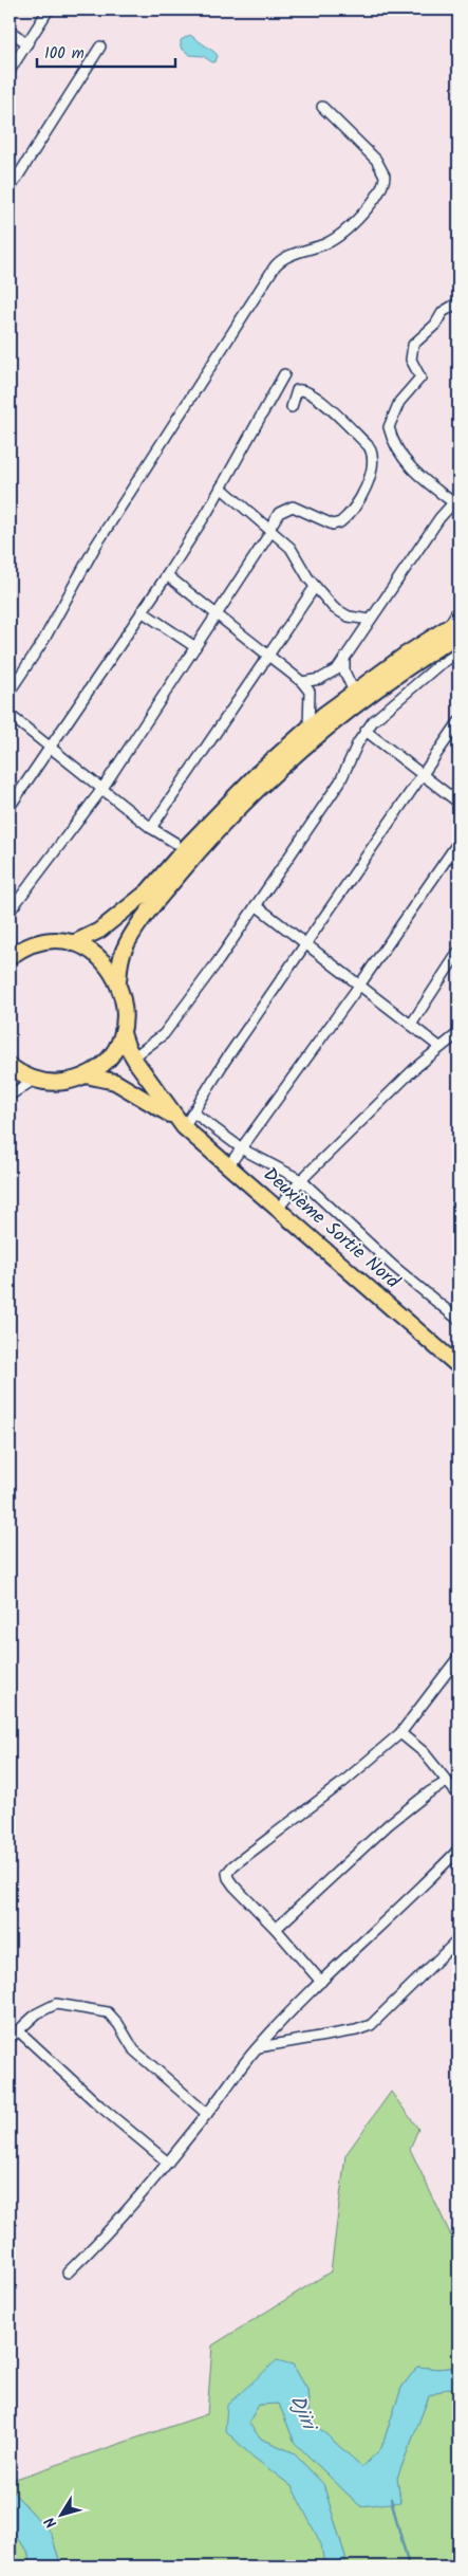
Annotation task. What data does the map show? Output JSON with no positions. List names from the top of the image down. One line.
{"streets":{"main road":["Deuxième Sortie Nord"]},"water":["Djiri"],"scale_bar":"100 m","north":"bottom left"}
